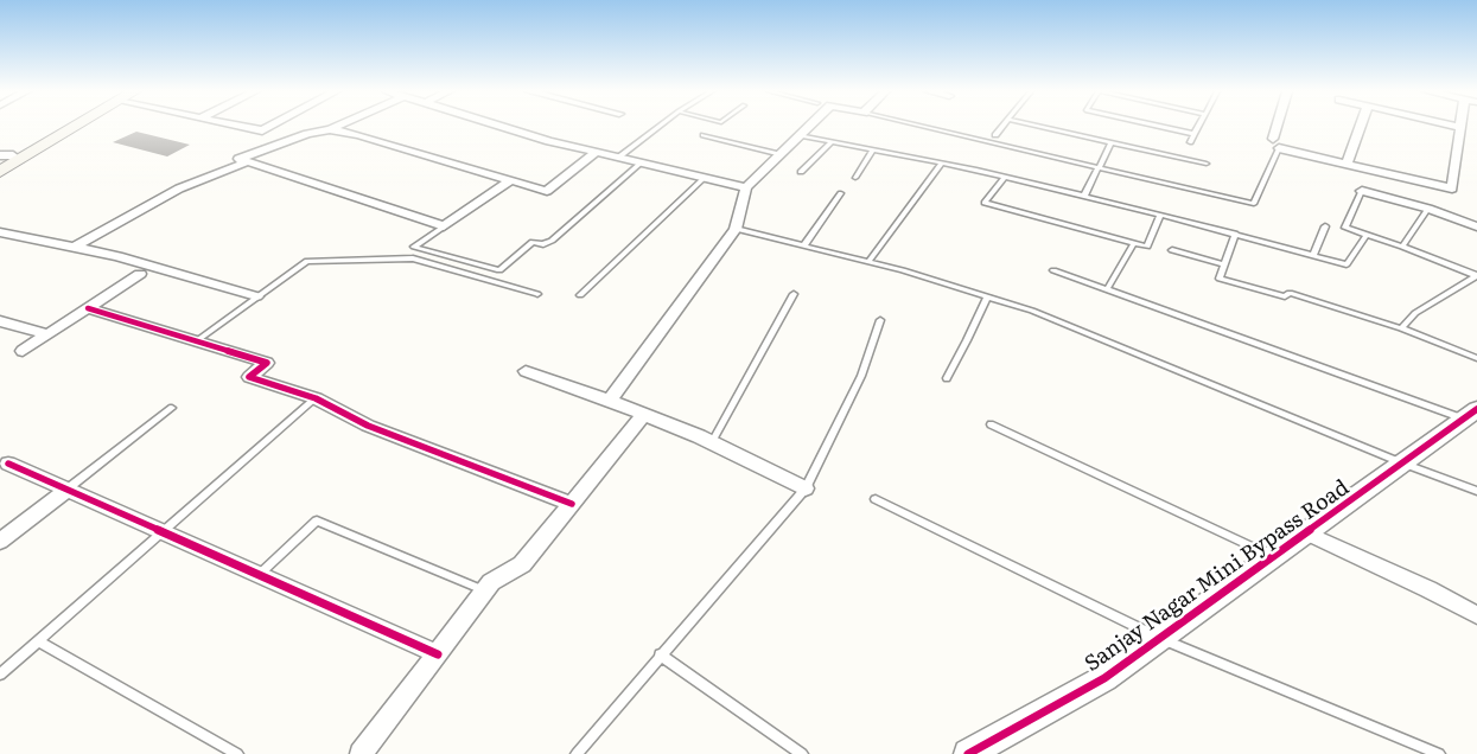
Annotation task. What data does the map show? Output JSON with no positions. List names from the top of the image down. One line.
{"streets":{"street":["Sanjay Nagar Mini Bypass Road"]}}
